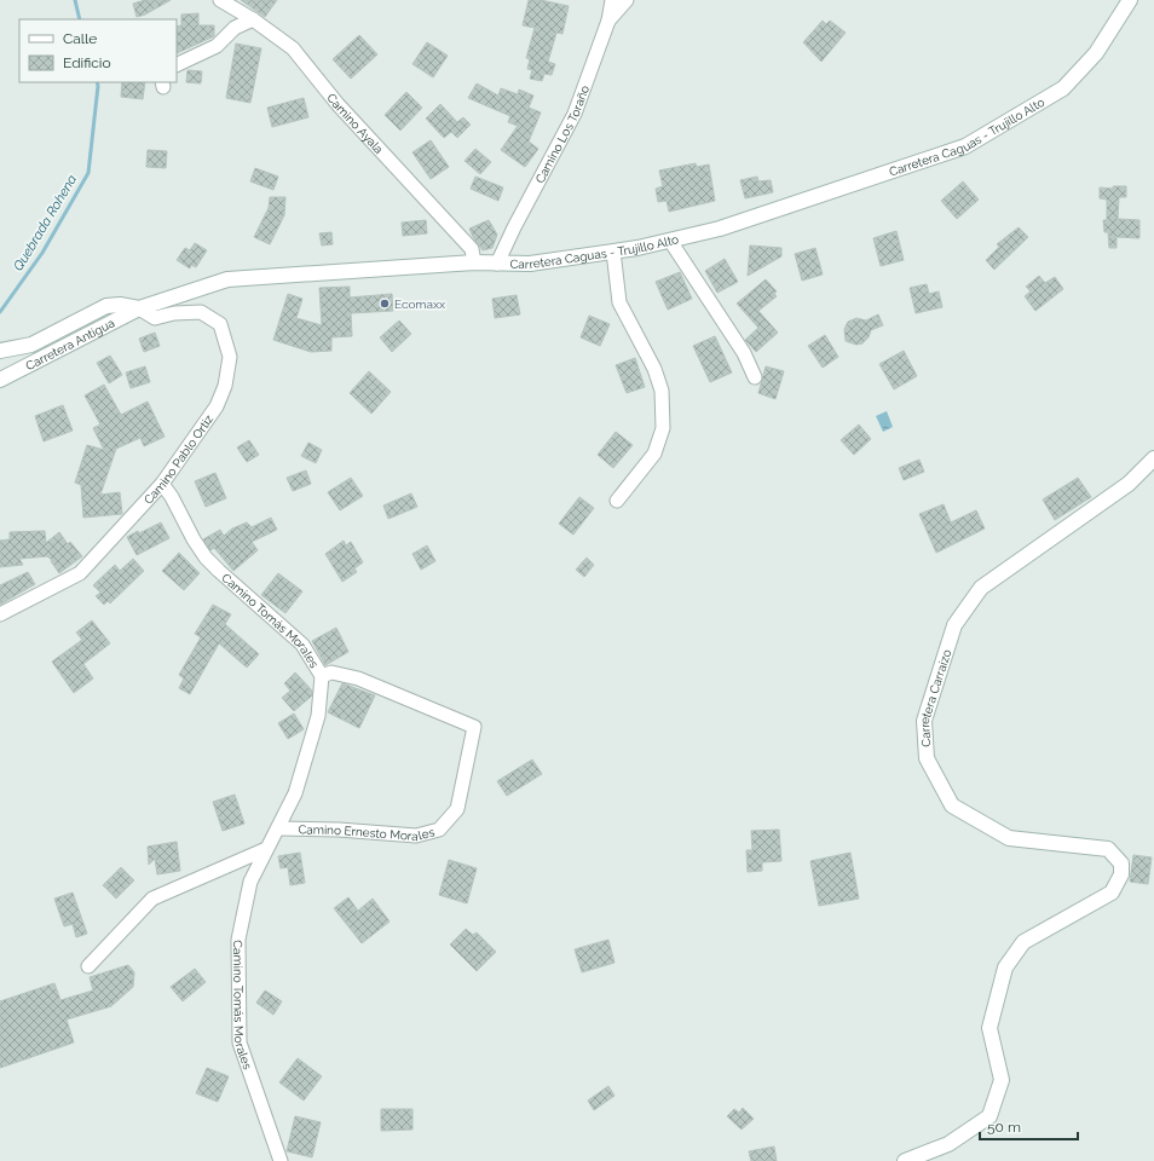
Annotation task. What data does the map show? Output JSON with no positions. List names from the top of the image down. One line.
{"streets":{"street":["Camino Ayala","Camino Los Toraño","Carretera Caguas - Trujillo Alto","Carretera Antigua","Camino Pablo Ortiz","Camino Tomás Morales","Carretera Carraízo","Camino Ernesto Morales"]},"crossings":[["Camino Ayala","Carretera Caguas - Trujillo Alto"],["Camino Los Toraño","Carretera Caguas - Trujillo Alto"],["Carretera Caguas - Trujillo Alto","Carretera Antigua"],["Carretera Caguas - Trujillo Alto","Camino Pablo Ortiz"],["Carretera Antigua","Camino Pablo Ortiz"],["Camino Pablo Ortiz","Camino Tomás Morales"],["Camino Tomás Morales","Camino Ernesto Morales"]],"water":["Quebrada Rohena"],"places":["Ecomaxx"],"legend":["Calle","Edificio"],"scale_bar":"50 m"}
